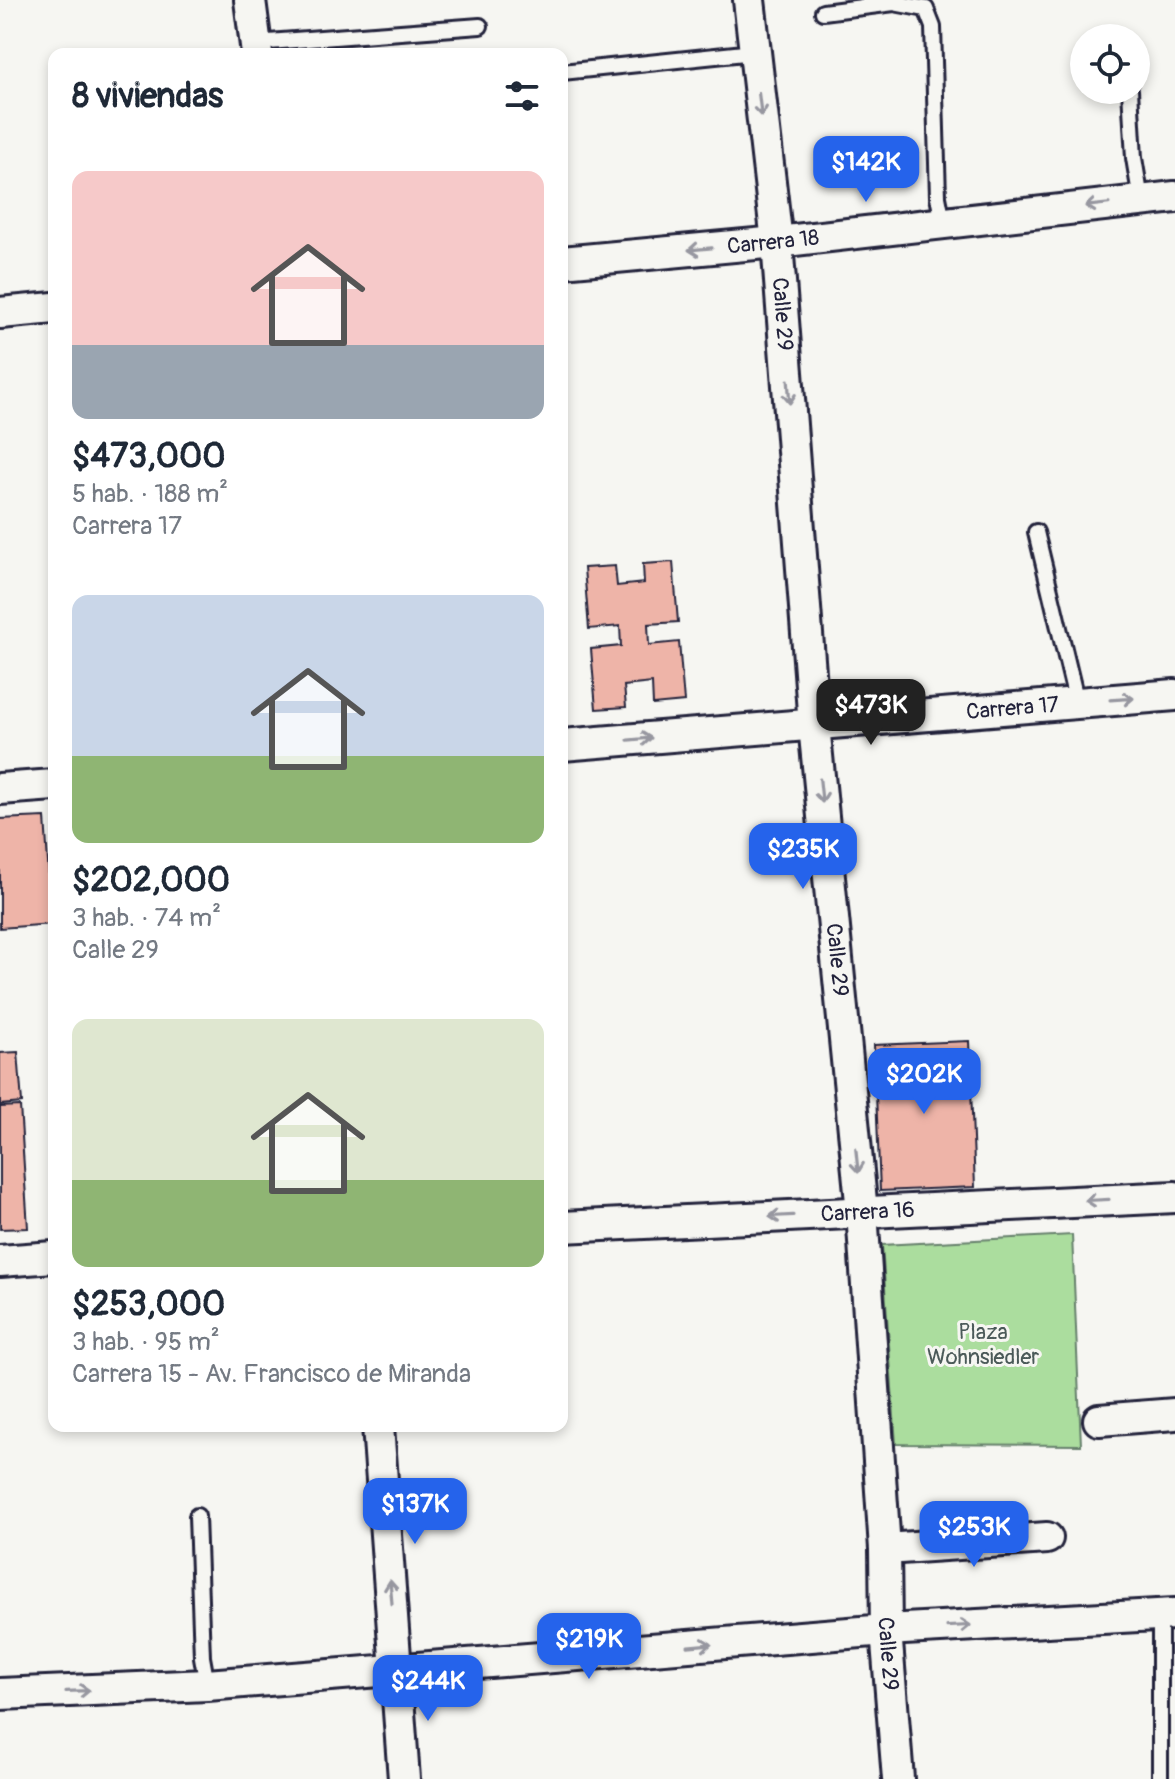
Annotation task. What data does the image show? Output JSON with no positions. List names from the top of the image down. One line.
{"streets":{"street":["Carrera 18","Calle 29","Carrera 17","Carrera 16"]},"crossings":[["Carrera 18","Calle 29"],["Calle 29","Carrera 17"],["Calle 29","Carrera 16"]],"one_way":["Carrera 18","Calle 29","Carrera 17","Carrera 16"],"parks":["Plaza Wohnsiedler"],"page":{"heading":"8 viviendas","price":["$142K","$473K","$235K","$202K","$137K","$253K","$219K","$244K"],"list":[{"name":"$473,000","note":"5 hab. · 188 m² · Carrera 17"},{"name":"$202,000","note":"3 hab. · 74 m² · Calle 29"},{"name":"$253,000","note":"3 hab. · 95 m² · Carrera 15 - Av. Francisco de Miranda"}]}}
